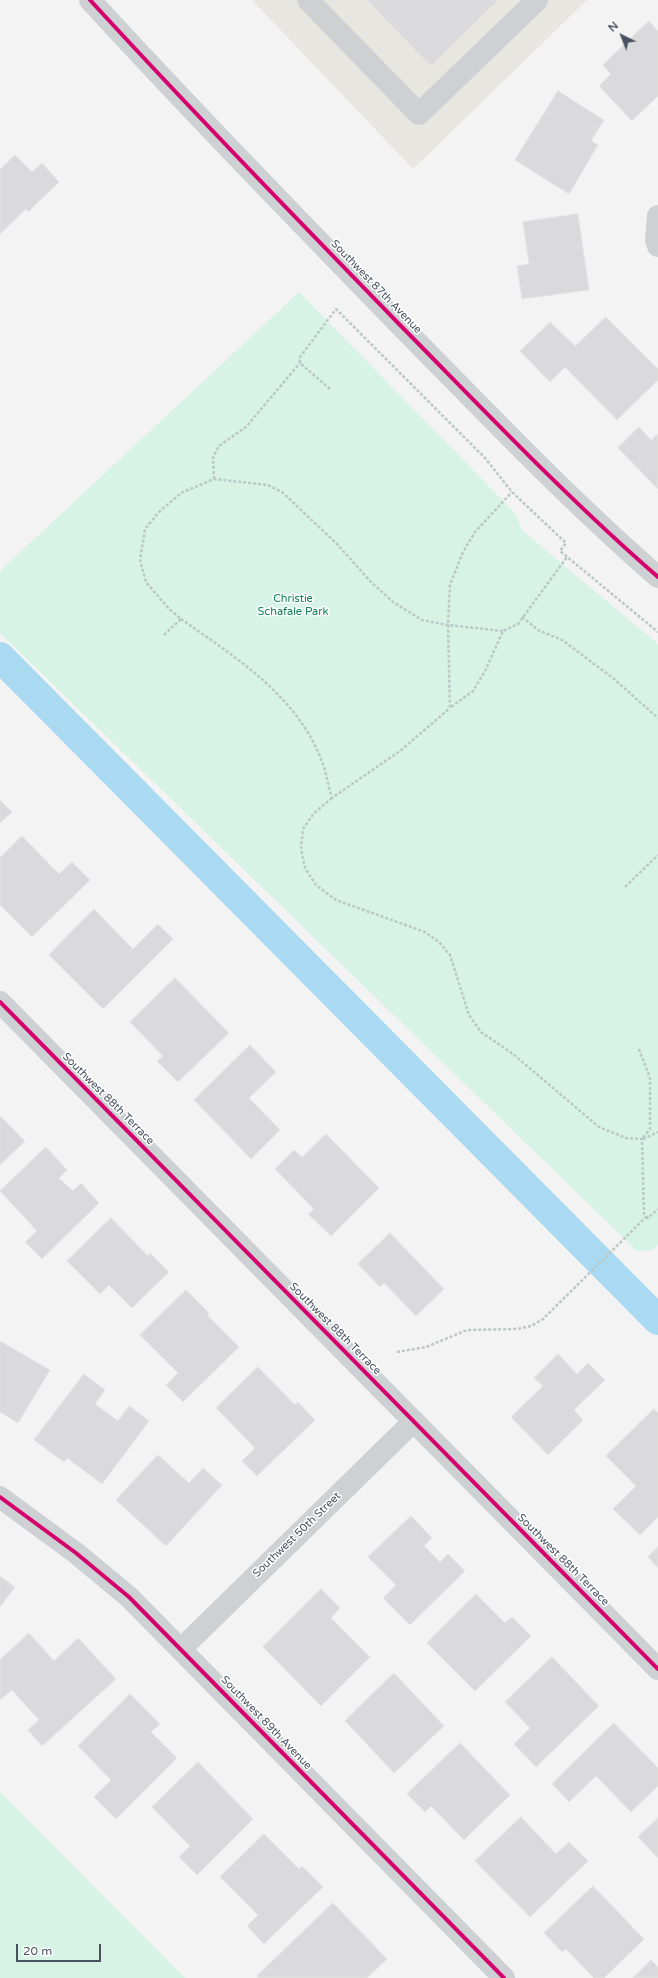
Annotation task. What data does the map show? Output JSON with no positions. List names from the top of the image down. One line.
{"streets":{"street":["Southwest 87th Avenue","Southwest 88th Terrace","Southwest 50th Street","Southwest 89th Avenue"]},"crossings":[["Southwest 88th Terrace","Southwest 50th Street"],["Southwest 50th Street","Southwest 89th Avenue"]],"parks":["Christie Schafale Park"],"scale_bar":"20 m","north":"top left"}
